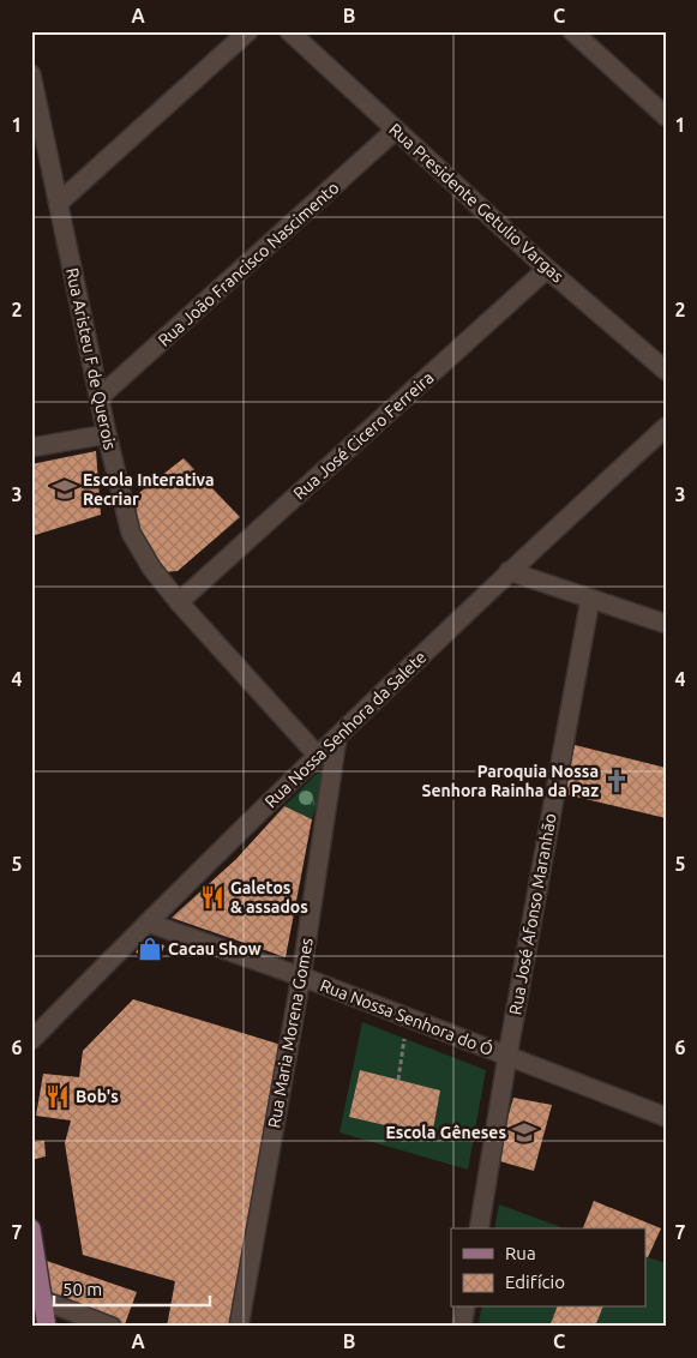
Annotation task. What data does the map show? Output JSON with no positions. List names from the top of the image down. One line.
{"streets":{"street":["Rua Presidente Getulio Vargas","Rua João Francisco Nascimento","Rua Aristeu F de Querois","Rua José Cicero Ferreira","Rua Nossa Senhora da Salete","Rua José Afonso Maranhão","Rua Nossa Senhora do Ó","Rua Maria Morena Gomes"]},"crossings":[["Rua Presidente Getulio Vargas","Rua João Francisco Nascimento"],["Rua Presidente Getulio Vargas","Rua José Cicero Ferreira"],["Rua João Francisco Nascimento","Rua Aristeu F de Querois"],["Rua Aristeu F de Querois","Rua José Cicero Ferreira"],["Rua Aristeu F de Querois","Rua Nossa Senhora da Salete"],["Rua Nossa Senhora da Salete","Rua Nossa Senhora do Ó"],["Rua Nossa Senhora da Salete","Rua Maria Morena Gomes"],["Rua José Afonso Maranhão","Rua Nossa Senhora do Ó"],["Rua Nossa Senhora do Ó","Rua Maria Morena Gomes"]],"places":{"school or university":["Escola Interativa Recriar","Escola Gêneses"],"church":["Paroquia Nossa Senhora Rainha da Paz"],"restaurant":["Galetos & assados","Bob's"],"shop":["Cacau Show"]},"legend":["Rua","Edifício"],"scale_bar":"50 m","grid":{"columns":["A","B","C"],"rows":["1","2","3","4","5","6","7"]}}
